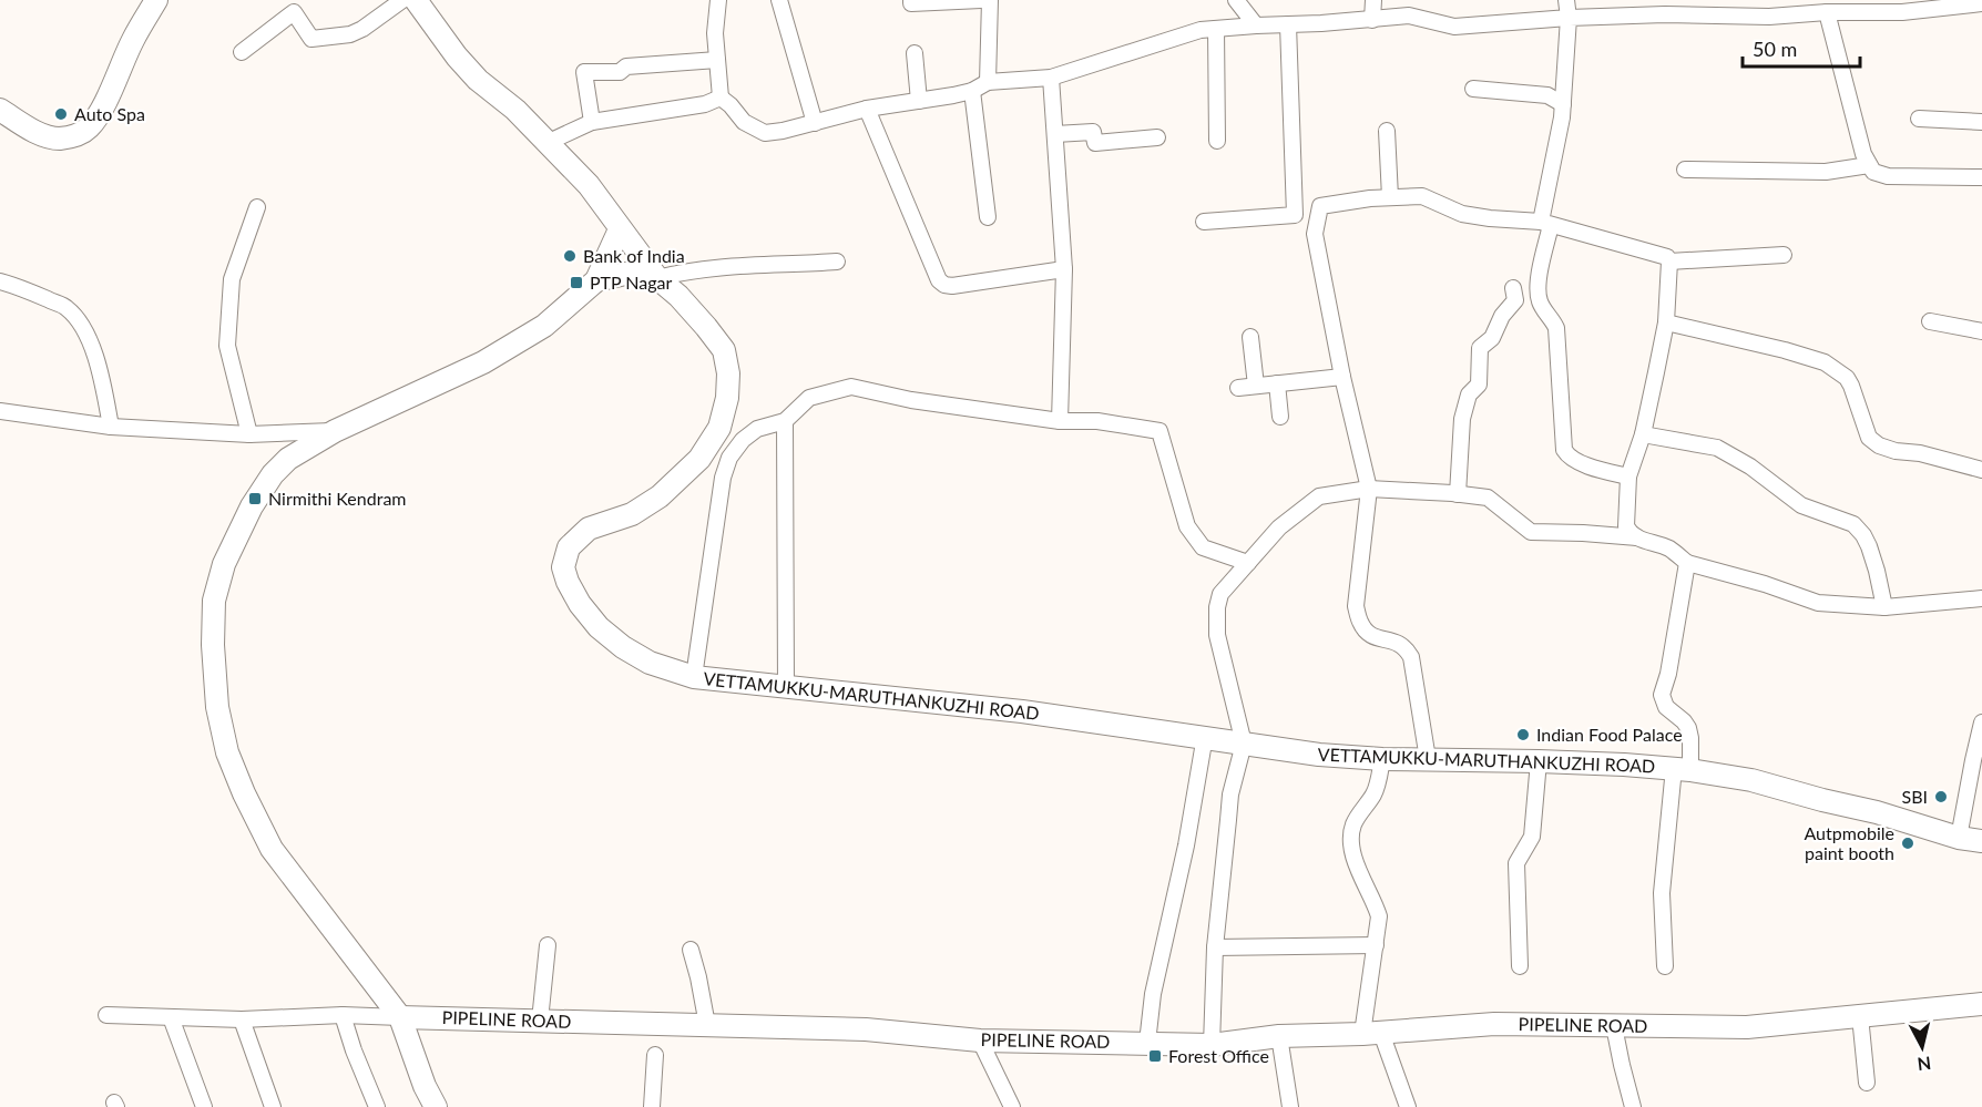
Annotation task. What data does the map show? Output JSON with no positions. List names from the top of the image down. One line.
{"streets":{"main road":["VETTAMUKKU-MARUTHANKUZHI ROAD","PIPELINE ROAD"]},"places":{"other":["Auto Spa","Bank of India","Indian Food Palace","SBI","Autpmobile paint booth"],"transit":["PTP Nagar","Nirmithi Kendram","Forest Office"]},"scale_bar":"50 m","north":"bottom"}
